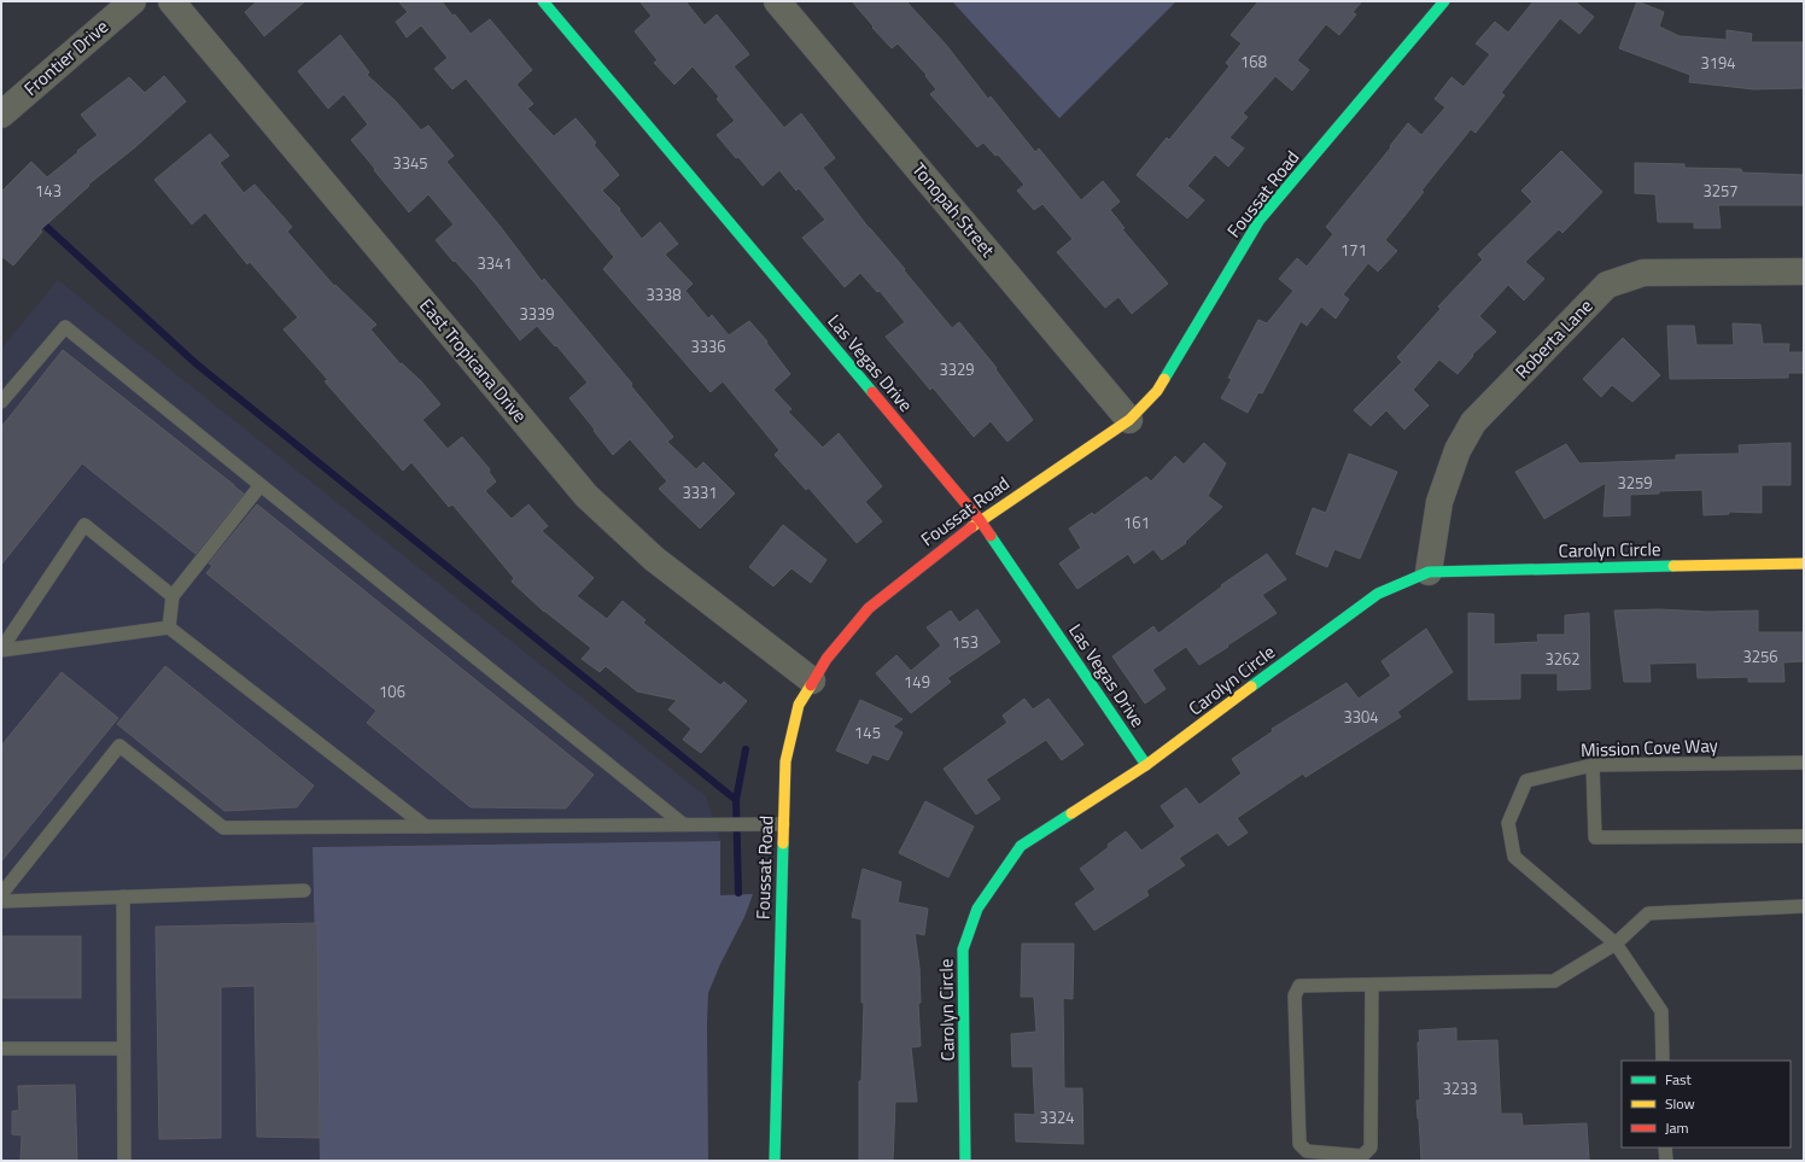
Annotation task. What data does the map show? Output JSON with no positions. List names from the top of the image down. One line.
{"streets":{"street":["Frontier Drive","Foussat Road","Tonopah Street","Roberta Lane","East Tropicana Drive","Las Vegas Drive","Carolyn Circle"],"lane":["Mission Cove Way"]},"crossings":[["Foussat Road","Tonopah Street"],["Foussat Road","East Tropicana Drive"],["Foussat Road","Las Vegas Drive"],["Roberta Lane","Carolyn Circle"],["Las Vegas Drive","Carolyn Circle"]],"house_numbers":["168","3194","3345","143","3257","171","3341","3338","3339","3336","3329","3259","3331","161","153","3256","3262","149","106","3304","145","3233","3324"],"legend":["Fast","Slow","Jam"]}
